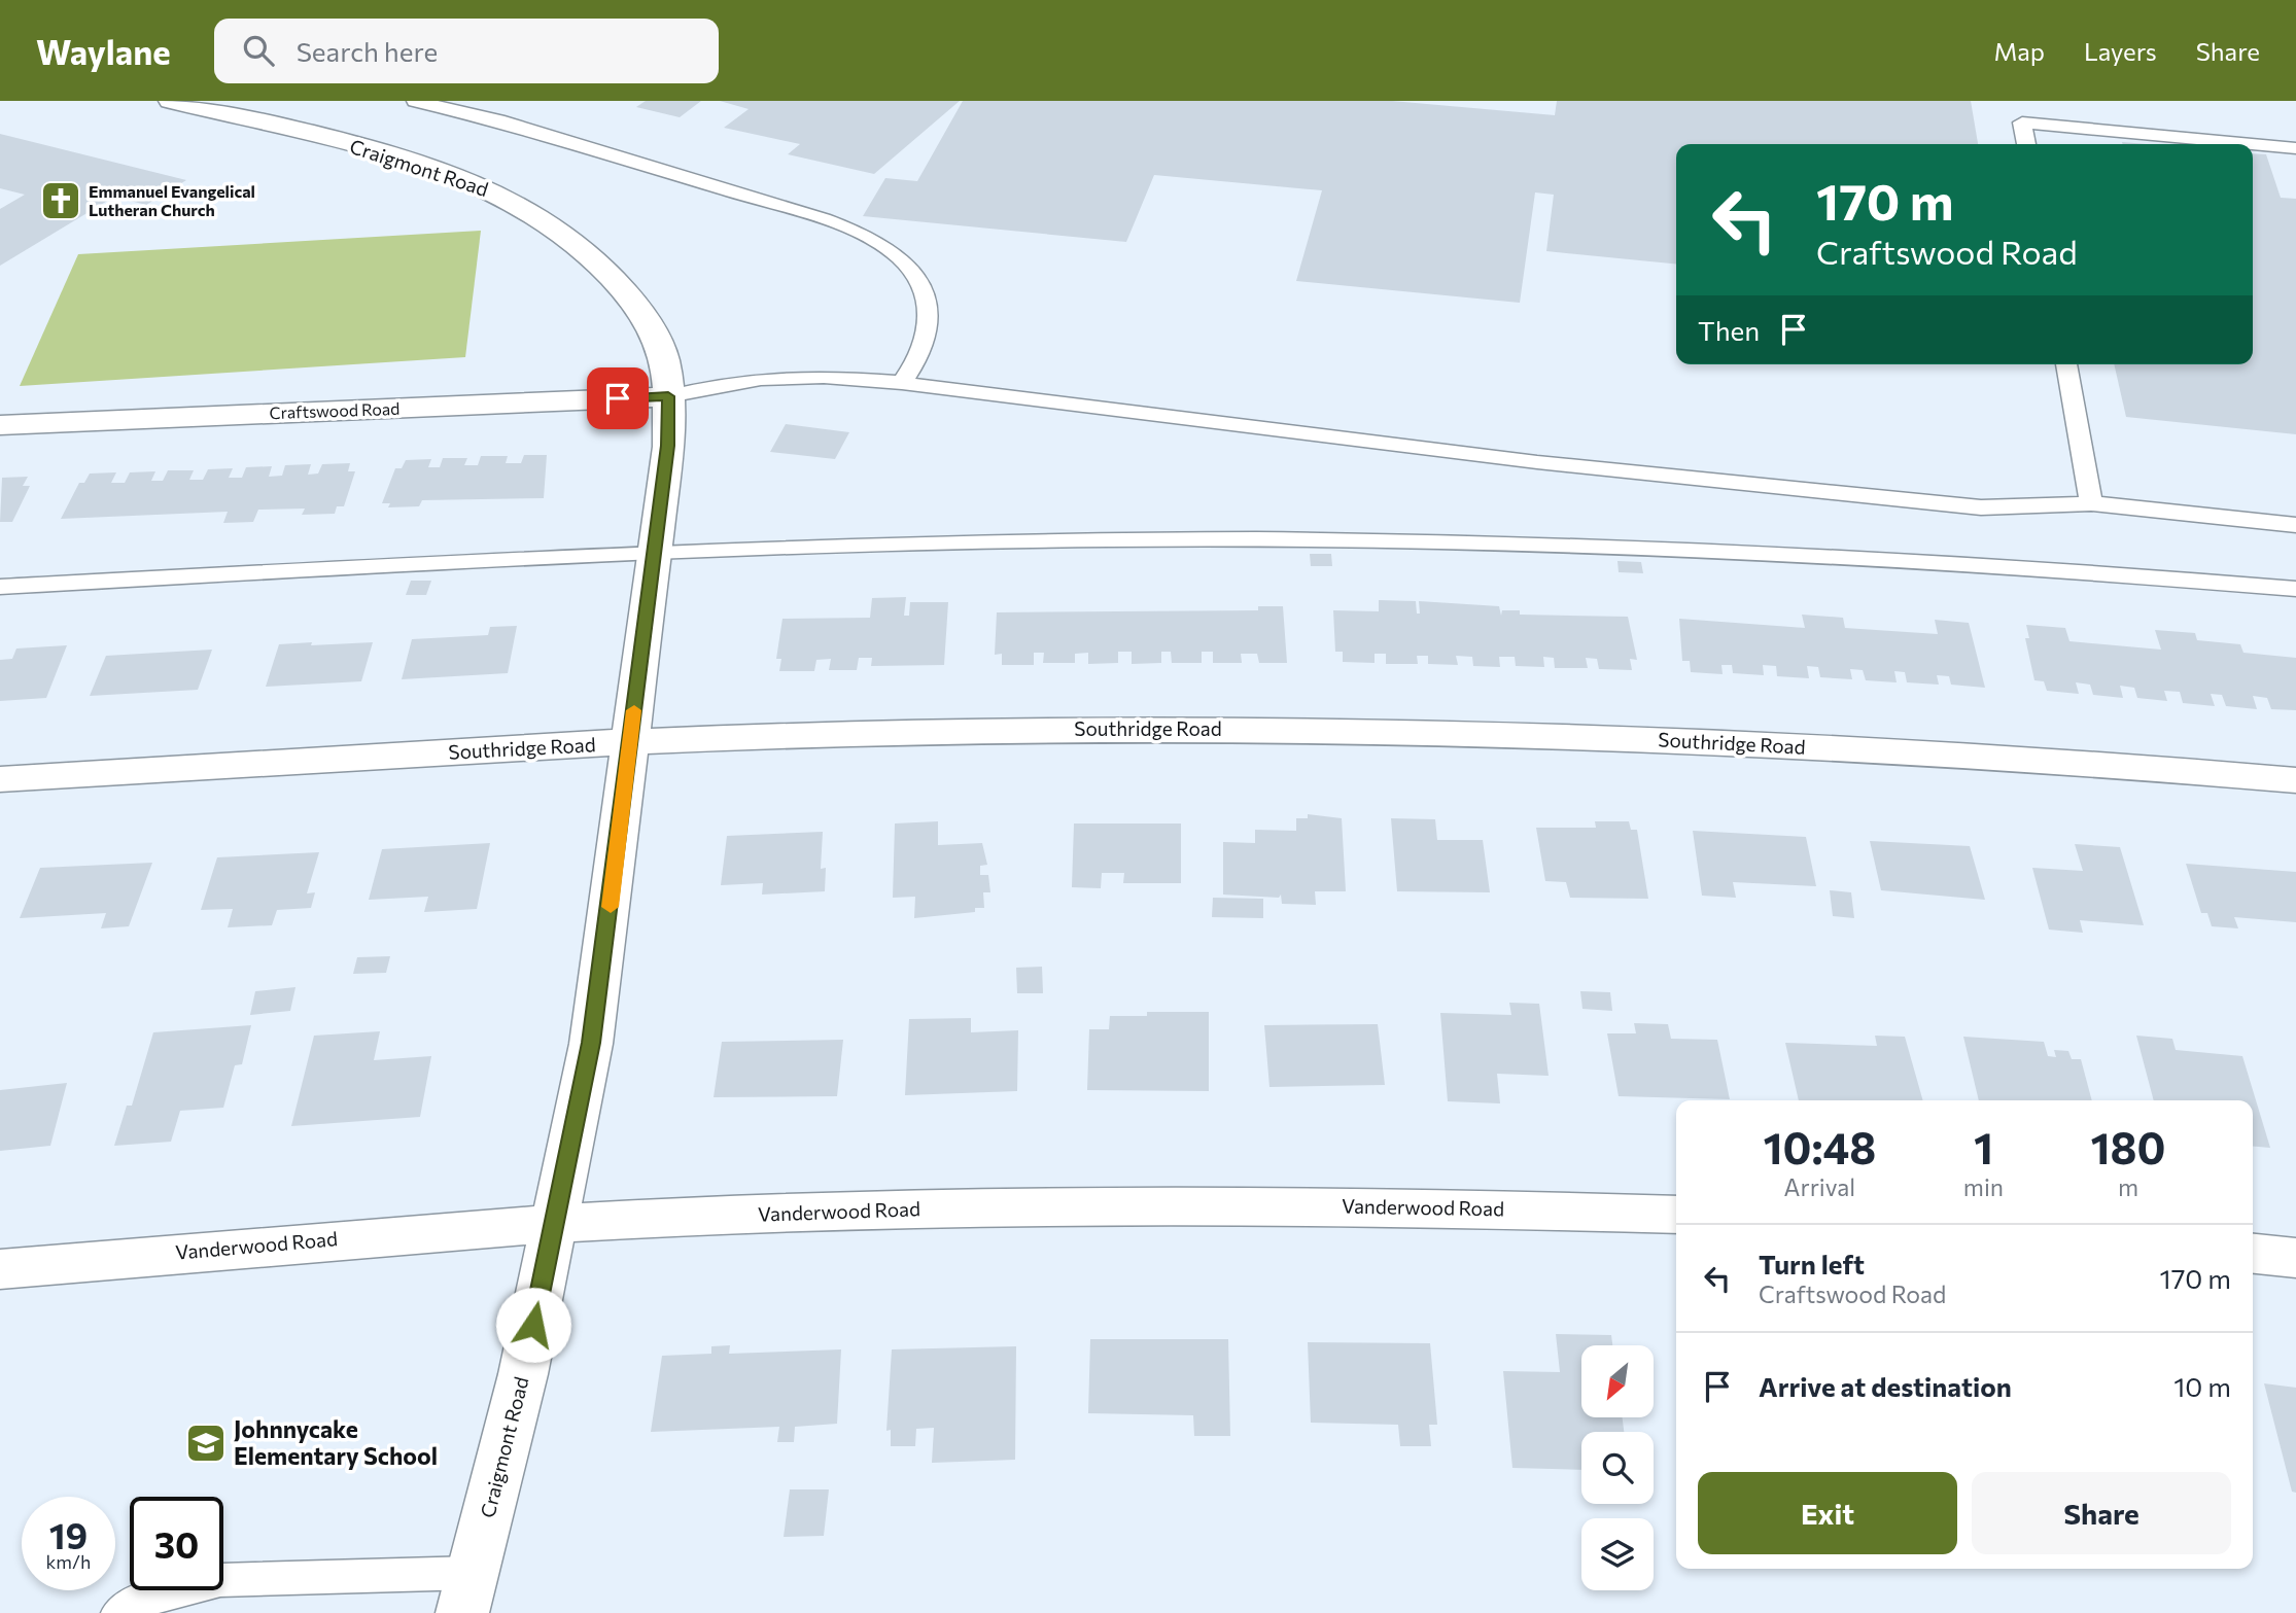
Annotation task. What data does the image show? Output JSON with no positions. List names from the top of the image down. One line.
{"streets":{"street":["Craigmont Road","Craftswood Road","Southridge Road","Vanderwood Road"]},"crossings":[["Craigmont Road","Craftswood Road"],["Craigmont Road","Southridge Road"],["Craigmont Road","Vanderwood Road"]],"places":{"church":["Emmanuel Evangelical Lutheran Church"],"school or university":["Johnnycake Elementary School"]},"north":"bottom left","page":{"header":"Waylane","search":"Search here","nav":["Map","Layers","Share"],"turn":["170 m","Craftswood Road"],"then":"Then","eta":["10:48","Arrival","1","min","180","m"],"list":[{"name":"Turn left","note":"Craftswood Road","value":"170 m"},{"name":"Arrive at destination","value":"10 m"}],"buttons":["Exit","Share"],"speed":"19 km/h","limit":"30"}}
